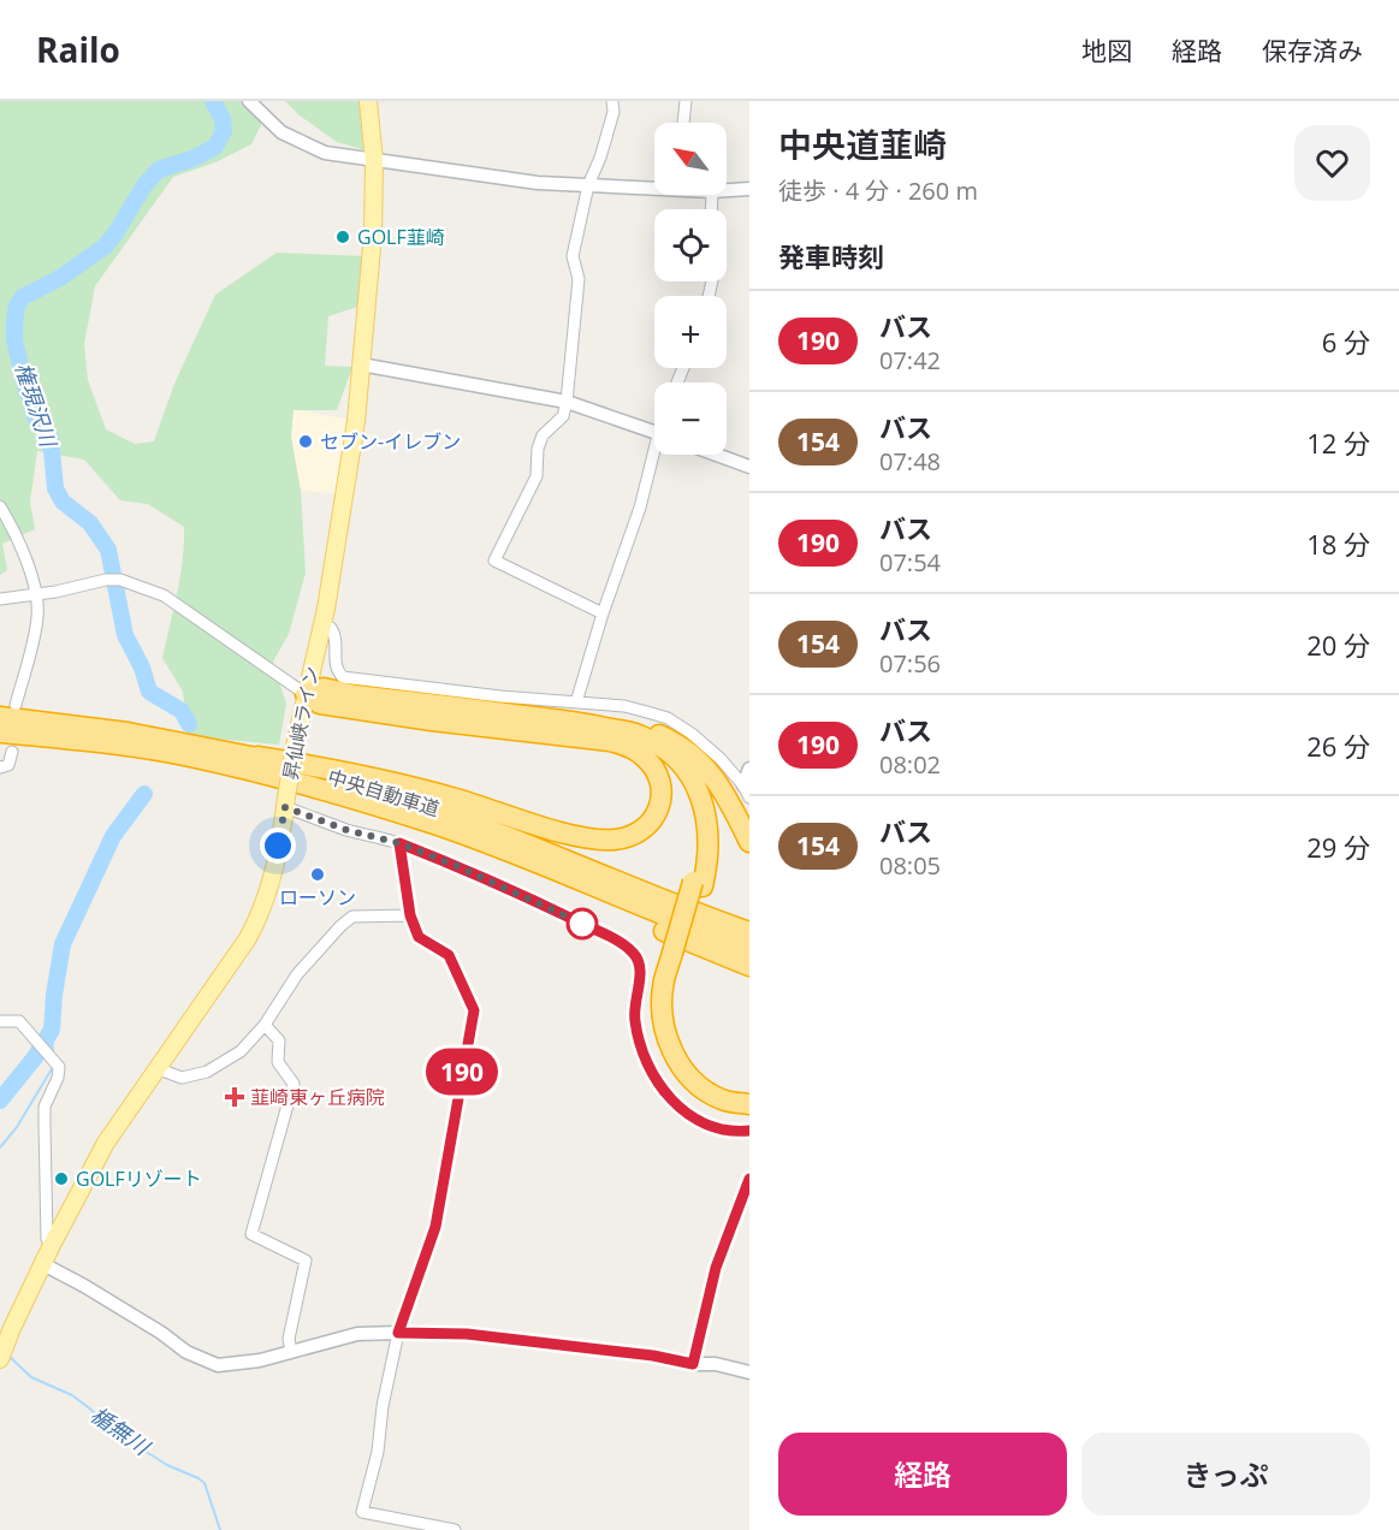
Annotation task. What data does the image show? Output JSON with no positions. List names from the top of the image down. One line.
{"streets":{"highway":["中央自動車道"],"main road":["昇仙峡ライン"]},"water":["権現沢川","楯無川"],"places":{"other":["GOLF韮崎","セブン-イレブン","ローソン","GOLFリゾート"],"health":["韮崎東ヶ丘病院"]},"lines":["bus line 190"],"north":"top left","page":{"header":"Railo","nav":["地図","経路","保存済み"],"on_map":"190","heading":[["中央道韮崎","徒歩 · 4 分 · 260 m"],"発車時刻"],"map_buttons":["+","−"],"list":[{"mark":"190","name":"バス","note":"07:42","value":"6 分"},{"mark":"154","name":"バス","note":"07:48","value":"12 分"},{"mark":"190","name":"バス","note":"07:54","value":"18 分"},{"mark":"154","name":"バス","note":"07:56","value":"20 分"},{"mark":"190","name":"バス","note":"08:02","value":"26 分"},{"mark":"154","name":"バス","note":"08:05","value":"29 分"}],"buttons":["経路","きっぷ"]}}
